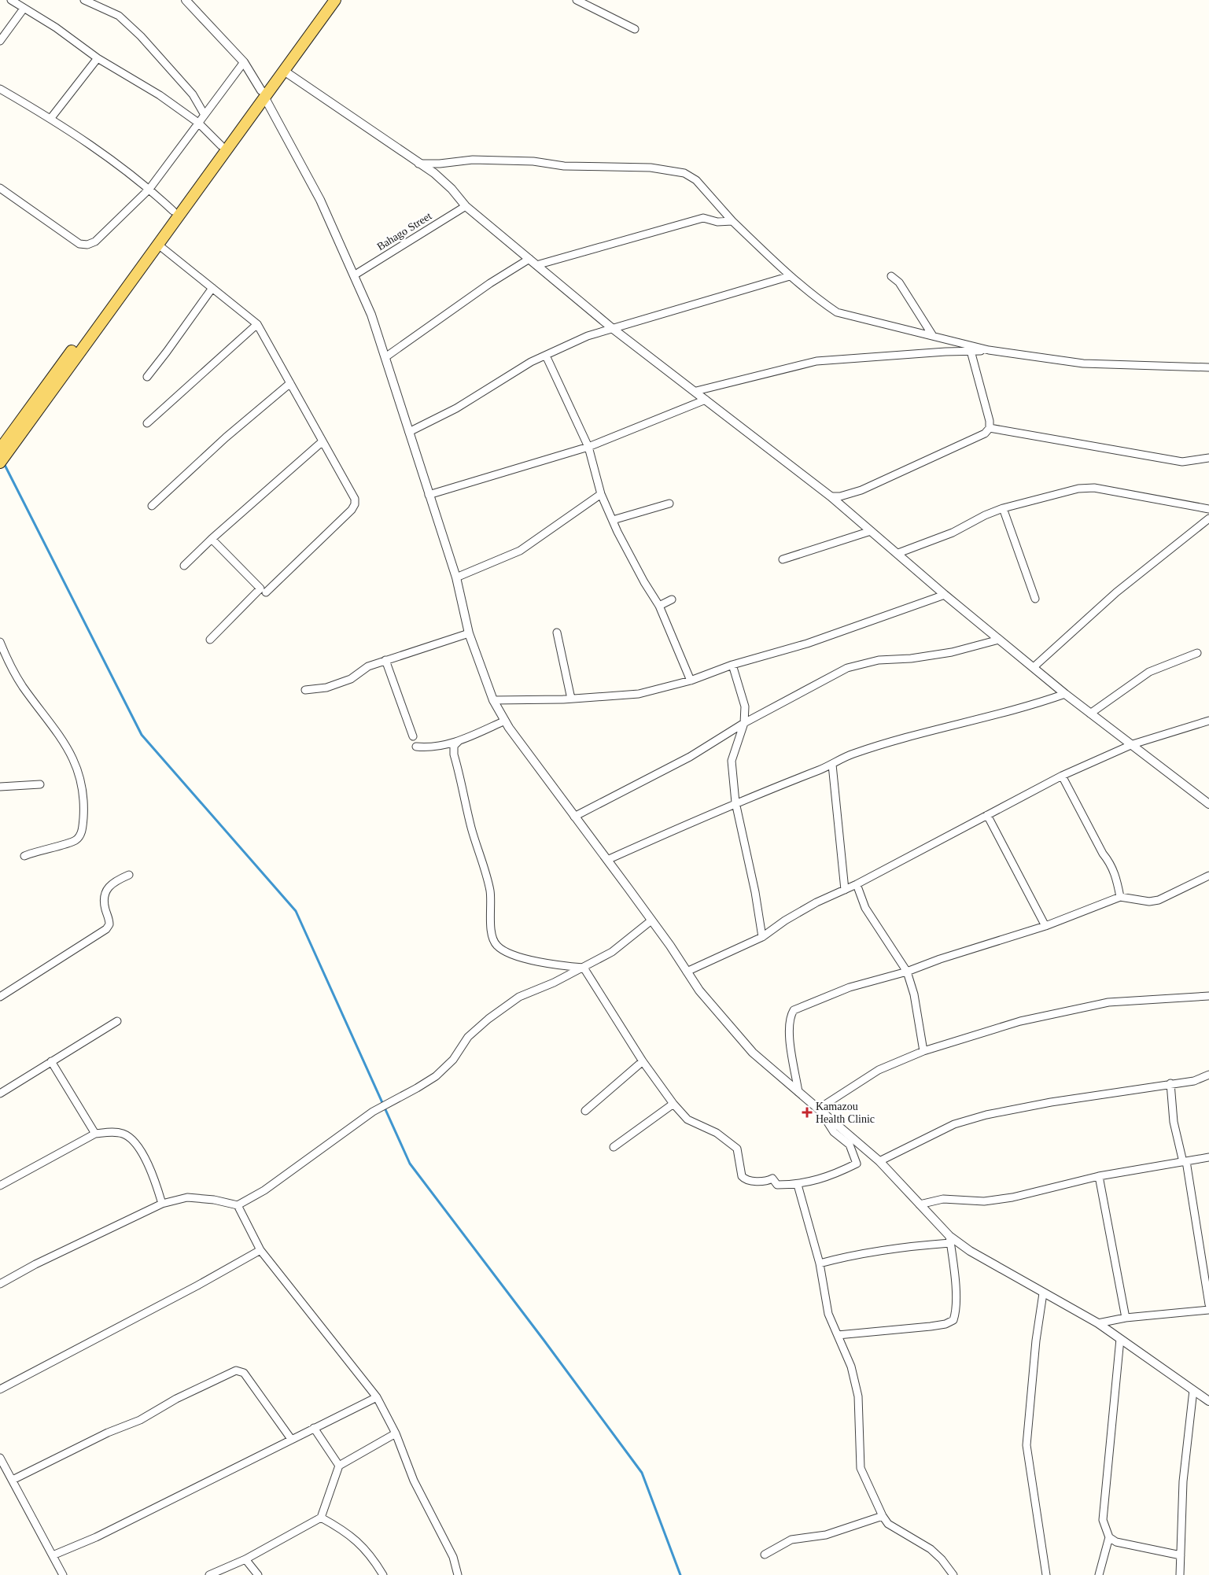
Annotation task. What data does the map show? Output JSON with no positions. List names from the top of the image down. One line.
{"streets":{"street":["Bahago Street"]},"places":{"health":["Kamazou Health Clinic"]}}
